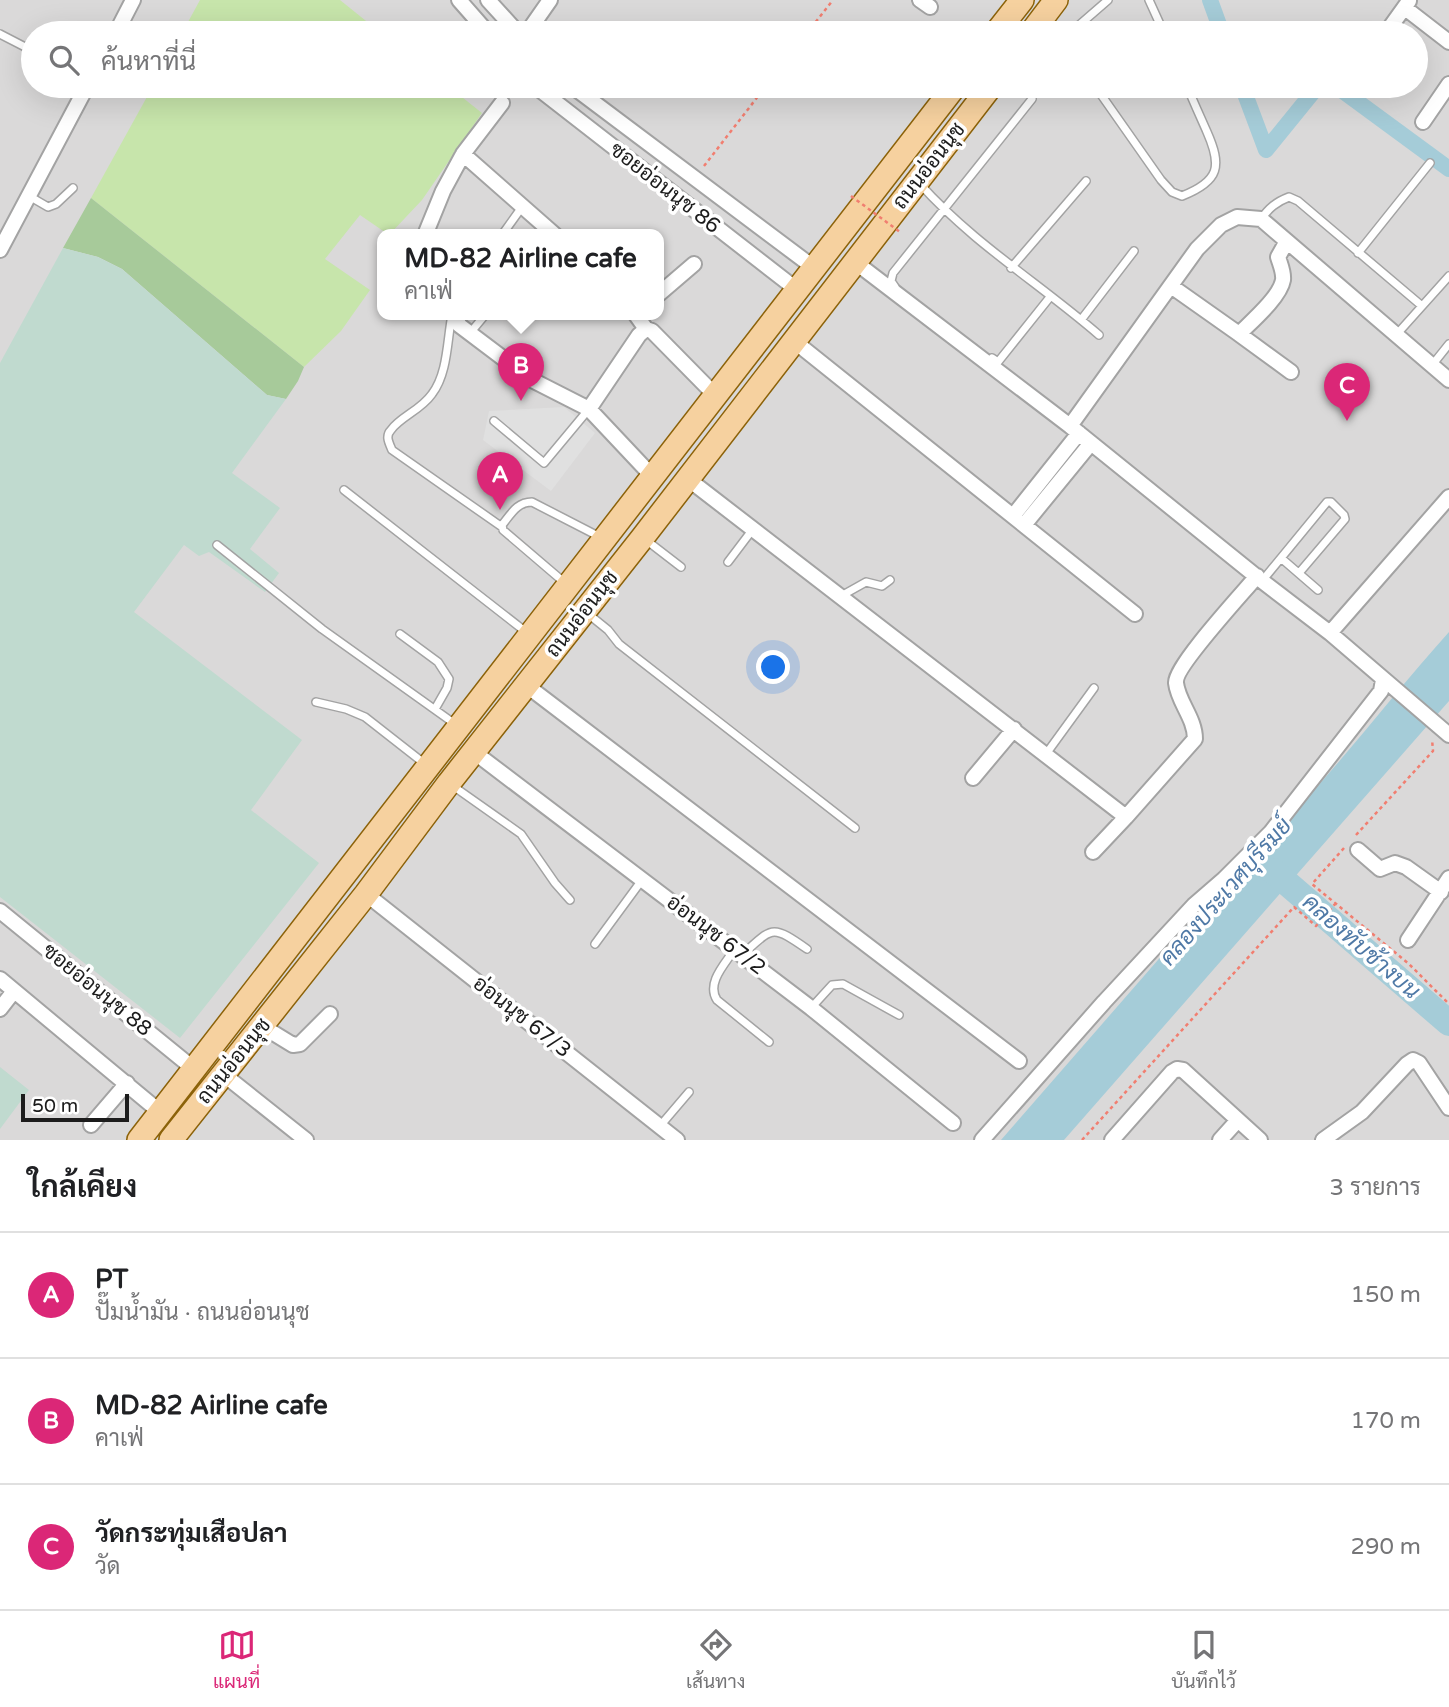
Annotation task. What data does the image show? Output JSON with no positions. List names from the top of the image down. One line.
{"streets":{"main road":["ถนนอ่อนนุช"],"street":["ซอยอ่อนนุช 86","อ่อนนุช 67/2","ซอยอ่อนนุช 88","อ่อนนุช 67/3"]},"crossings":[["ถนนอ่อนนุช","ซอยอ่อนนุช 86"],["ถนนอ่อนนุช","อ่อนนุช 67/2"],["ถนนอ่อนนุช","ซอยอ่อนนุช 88"],["ถนนอ่อนนุช","อ่อนนุช 67/3"]],"water":["คลองประเวศบุรีรมย์","คลองทับช้างบน"],"scale_bar":"50 m","page":{"search":"ค้นหาที่นี่","popup":["MD-82 Airline cafe","คาเฟ่"],"pins":["B","C","A"],"scale":"50 m","heading":["ใกล้เคียง","3 รายการ"],"list":[{"mark":"A","name":"PT","note":"ปั๊มน้ำมัน · ถนนอ่อนนุช","value":"150 m"},{"mark":"B","name":"MD-82 Airline cafe","note":"คาเฟ่","value":"170 m"},{"mark":"C","name":"วัดกระทุ่มเสือปลา","note":"วัด","value":"290 m"}],"nav":["แผนที่","เส้นทาง","บันทึกไว้"]}}
